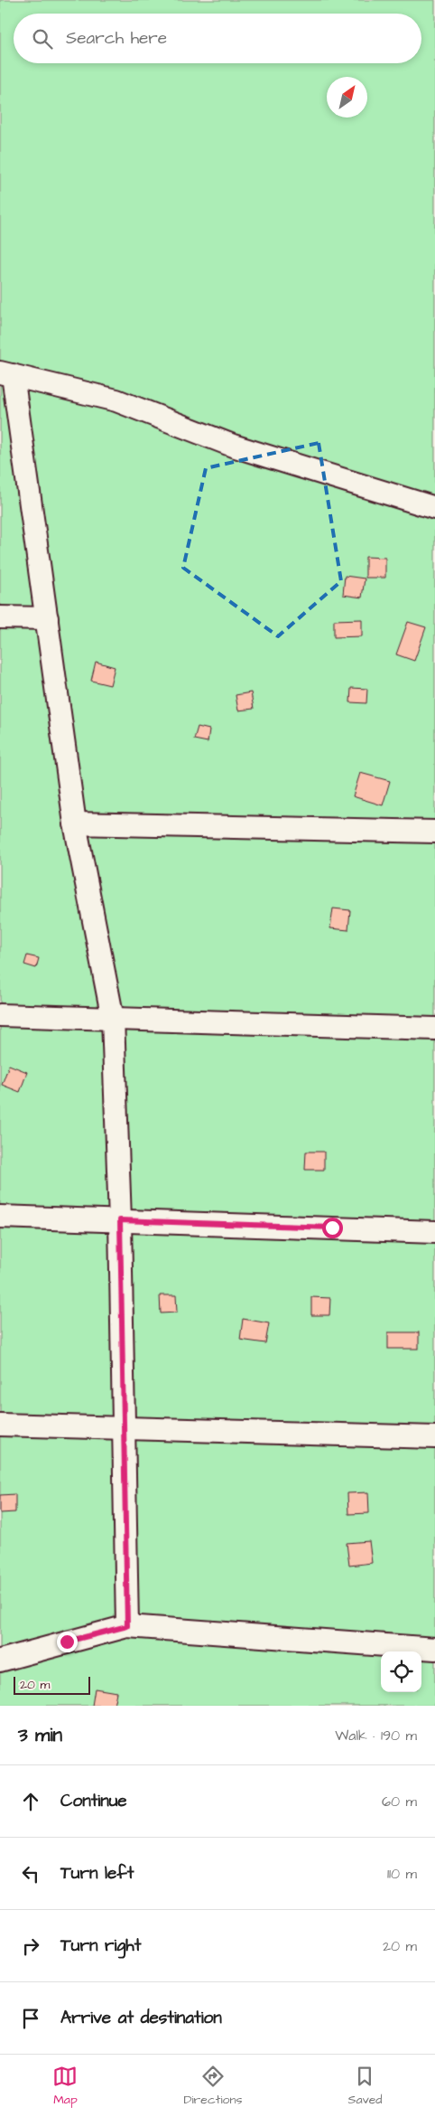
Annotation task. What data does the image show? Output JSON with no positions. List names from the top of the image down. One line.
{"scale_bar":"20 m","north":"top right","page":{"search":"Search here","scale":"20 m","heading":["3 min","Walk · 190 m"],"list":[["Continue","60 m"],["Turn left","110 m"],["Turn right","20 m"],"Arrive at destination"],"nav":["Map","Directions","Saved"]}}
